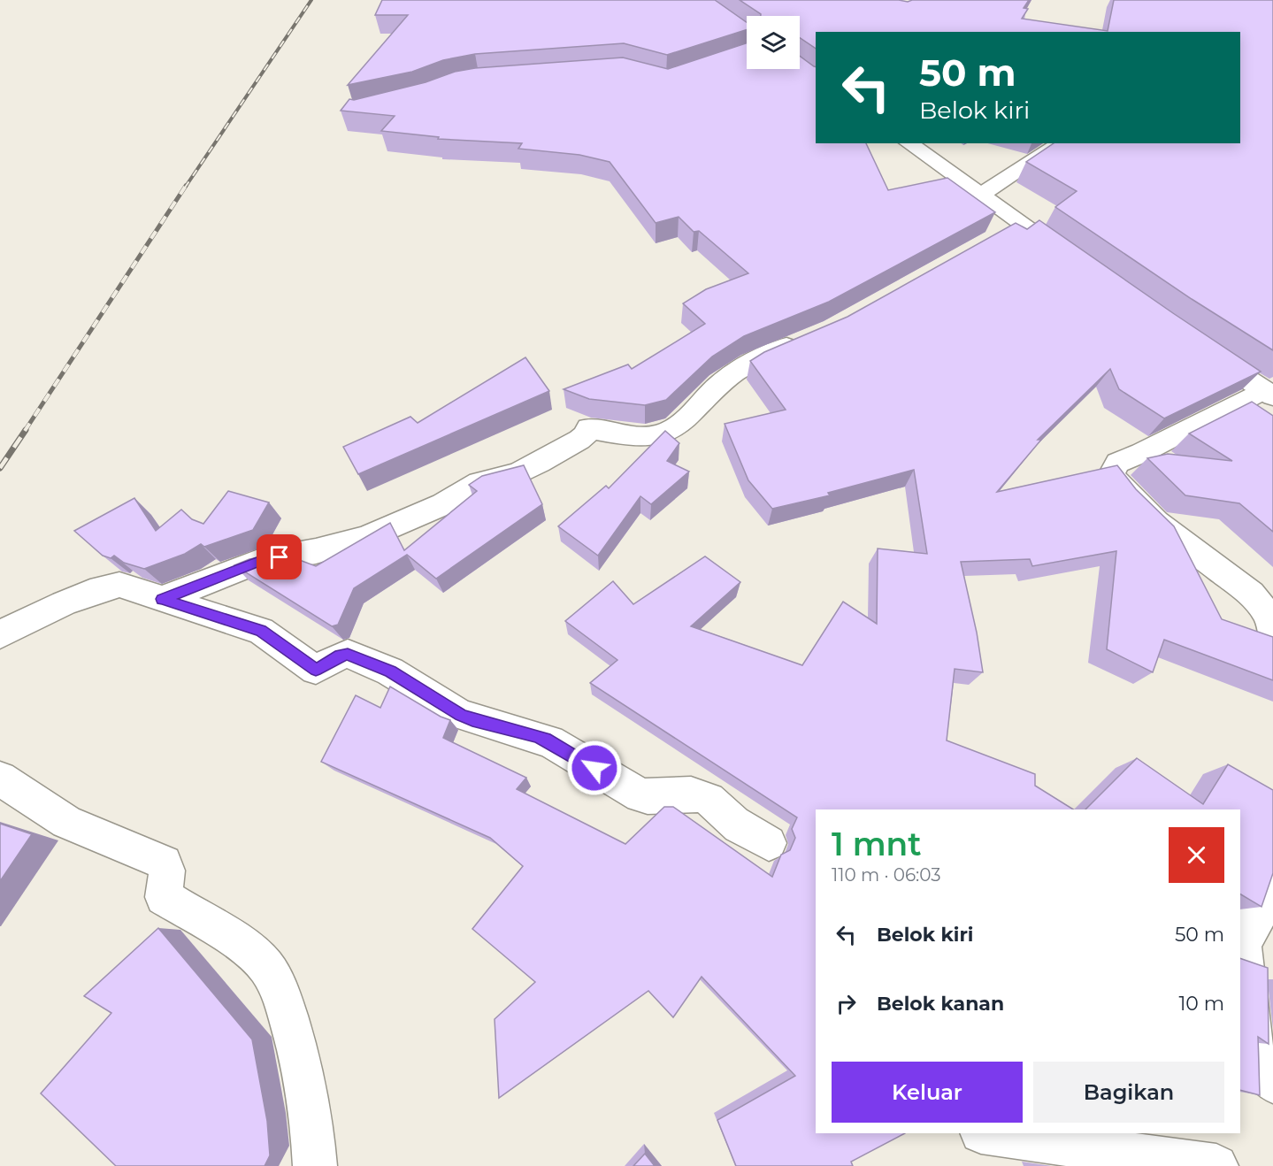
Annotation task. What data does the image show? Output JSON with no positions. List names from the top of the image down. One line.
{"page":{"turn":["50 m","Belok kiri"],"heading":["1 mnt","110 m · 06:03"],"list":[{"name":"Belok kiri","value":"50 m"},{"name":"Belok kanan","value":"10 m"}],"buttons":["Keluar","Bagikan"]}}
